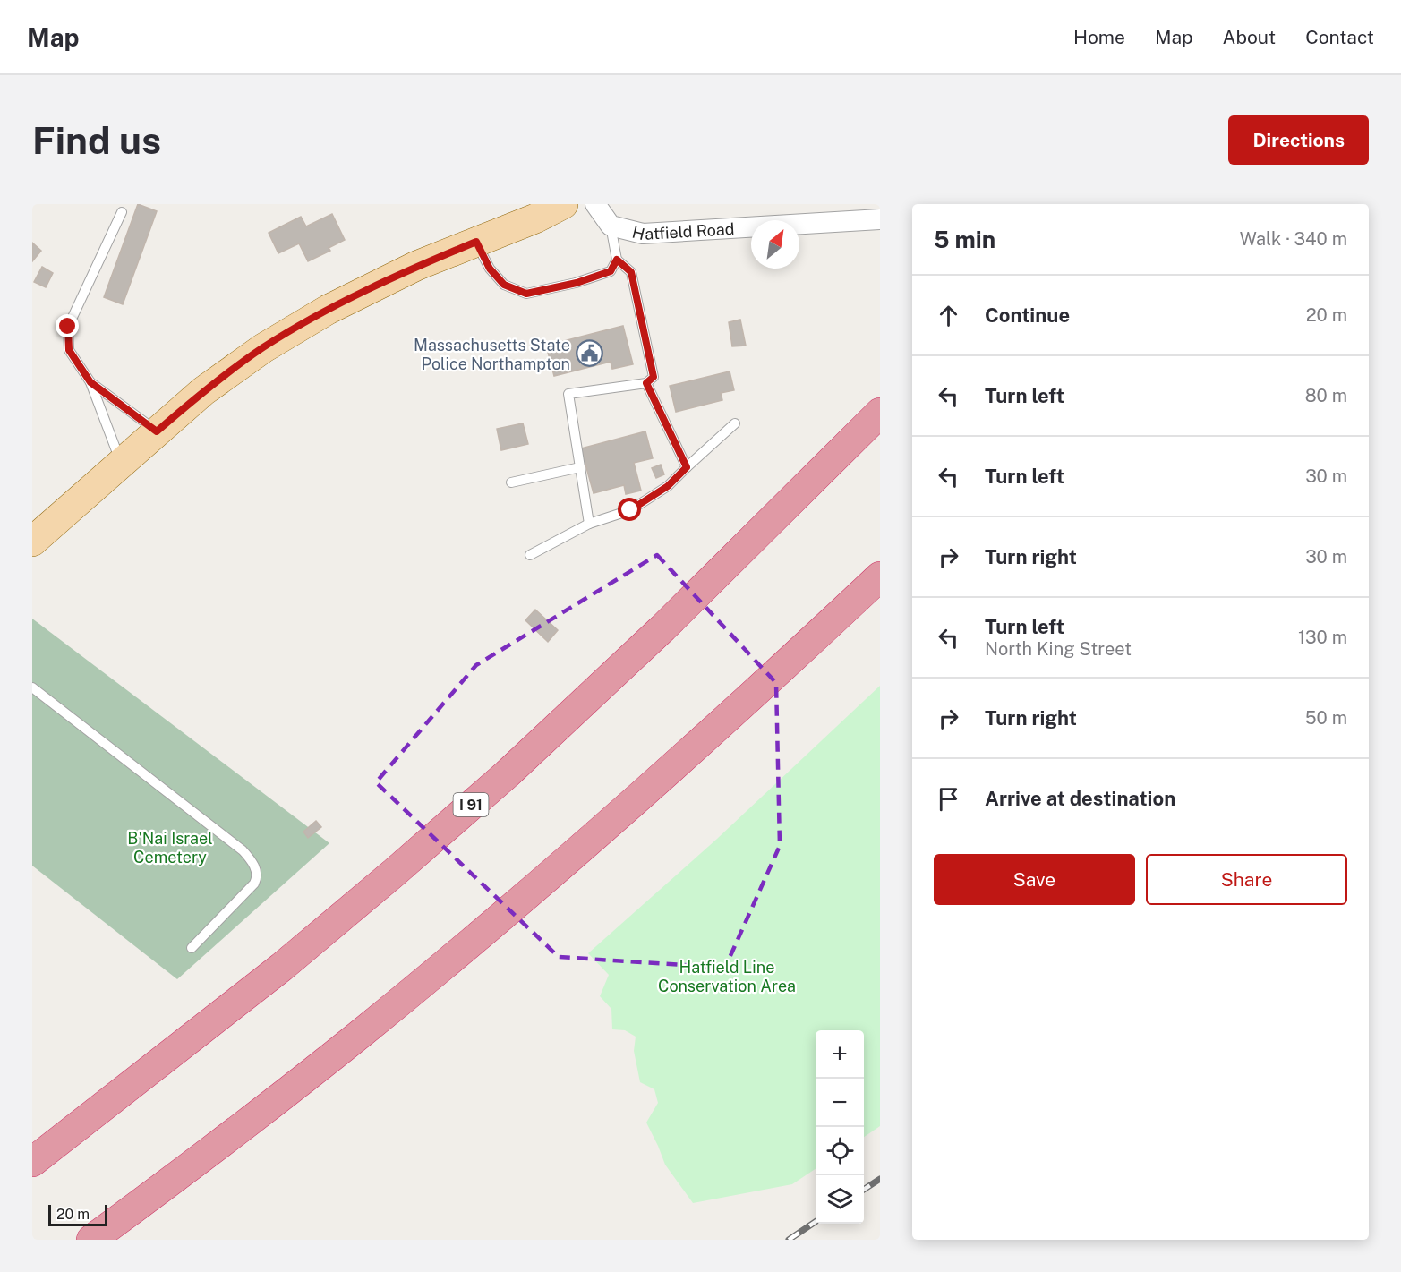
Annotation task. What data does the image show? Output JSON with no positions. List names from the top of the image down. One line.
{"streets":{"highway":["I 91"],"street":["Hatfield Road"]},"parks":["B'Nai Israel Cemetery","Hatfield Line Conservation Area"],"places":{"public building":["Massachusetts State Police Northampton"]},"scale_bar":"20 m","north":"top right","page":{"header":"Map","nav":["Home","Map","About","Contact"],"buttons":["Directions",["Save","Share"]],"title":"Find us","heading":["5 min","Walk · 340 m"],"list":[["Continue","20 m"],["Turn left","80 m"],["Turn left","30 m"],["Turn right","30 m"],["Turn left","North King Street","130 m"],["Turn right","50 m"],"Arrive at destination"],"map_buttons":["+","−"],"scale":"20 m"}}
